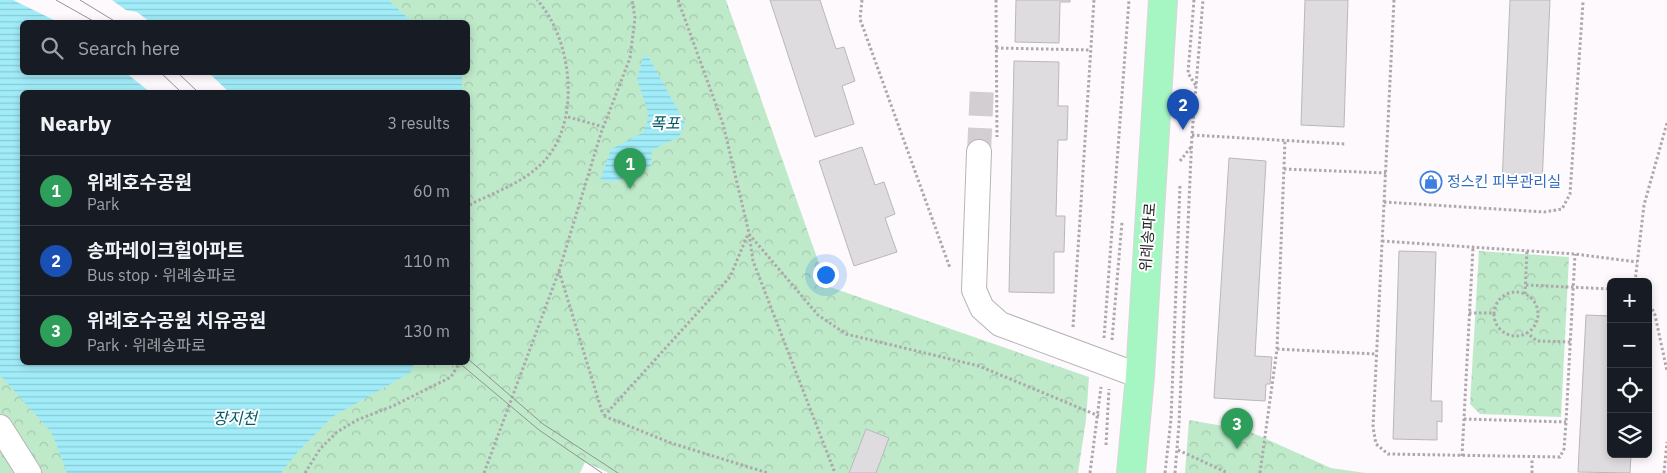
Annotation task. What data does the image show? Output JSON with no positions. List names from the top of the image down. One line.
{"streets":{"main road":["위례송파로"]},"water":["폭포","장지천"],"places":{"shop":["정스킨 피부관리실"]},"page":{"search":"Search here","pins":["2","1","3"],"heading":["Nearby","3 results"],"list":[{"mark":"1","name":"위례호수공원","note":"Park","value":"60 m"},{"mark":"2","name":"송파레이크힐아파트","note":"Bus stop · 위례송파로","value":"110 m"},{"mark":"3","name":"위례호수공원 치유공원","note":"Park · 위례송파로","value":"130 m"}],"map_buttons":["+","−"]}}
